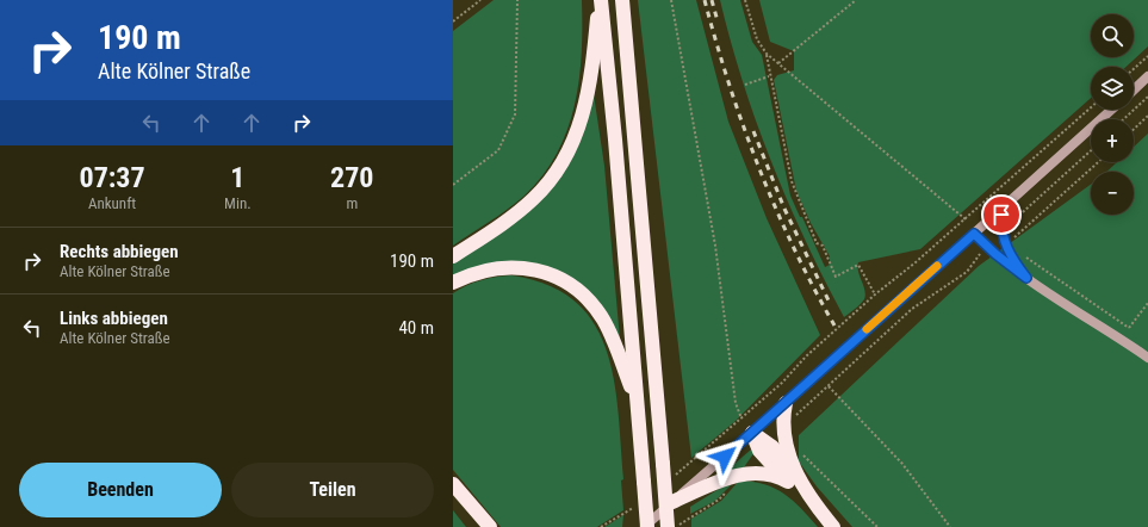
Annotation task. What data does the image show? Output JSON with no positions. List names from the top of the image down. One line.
{"page":{"turn":["190 m","Alte Kölner Straße"],"map_buttons":["+","−"],"eta":["07:37","Ankunft","1","Min.","270","m"],"list":[{"name":"Rechts abbiegen","note":"Alte Kölner Straße","value":"190 m"},{"name":"Links abbiegen","note":"Alte Kölner Straße","value":"40 m"}],"buttons":["Beenden","Teilen"]}}
